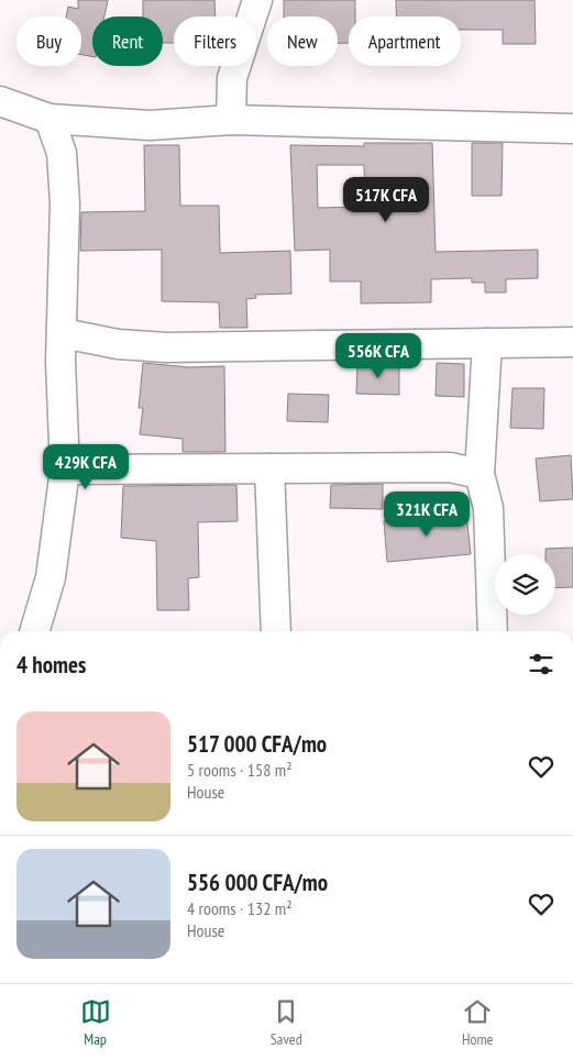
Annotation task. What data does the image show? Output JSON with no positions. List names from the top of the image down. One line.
{"page":{"chip":["Buy","Rent","Filters","New","Apartment"],"price":["517K CFA","556K CFA","429K CFA","321K CFA"],"heading":"4 homes","list":[{"name":"517 000 CFA/mo","note":"5 rooms · 158 m² · House"},{"name":"556 000 CFA/mo","note":"4 rooms · 132 m² · House"}],"tabs":["Map","Saved","Home"]}}
